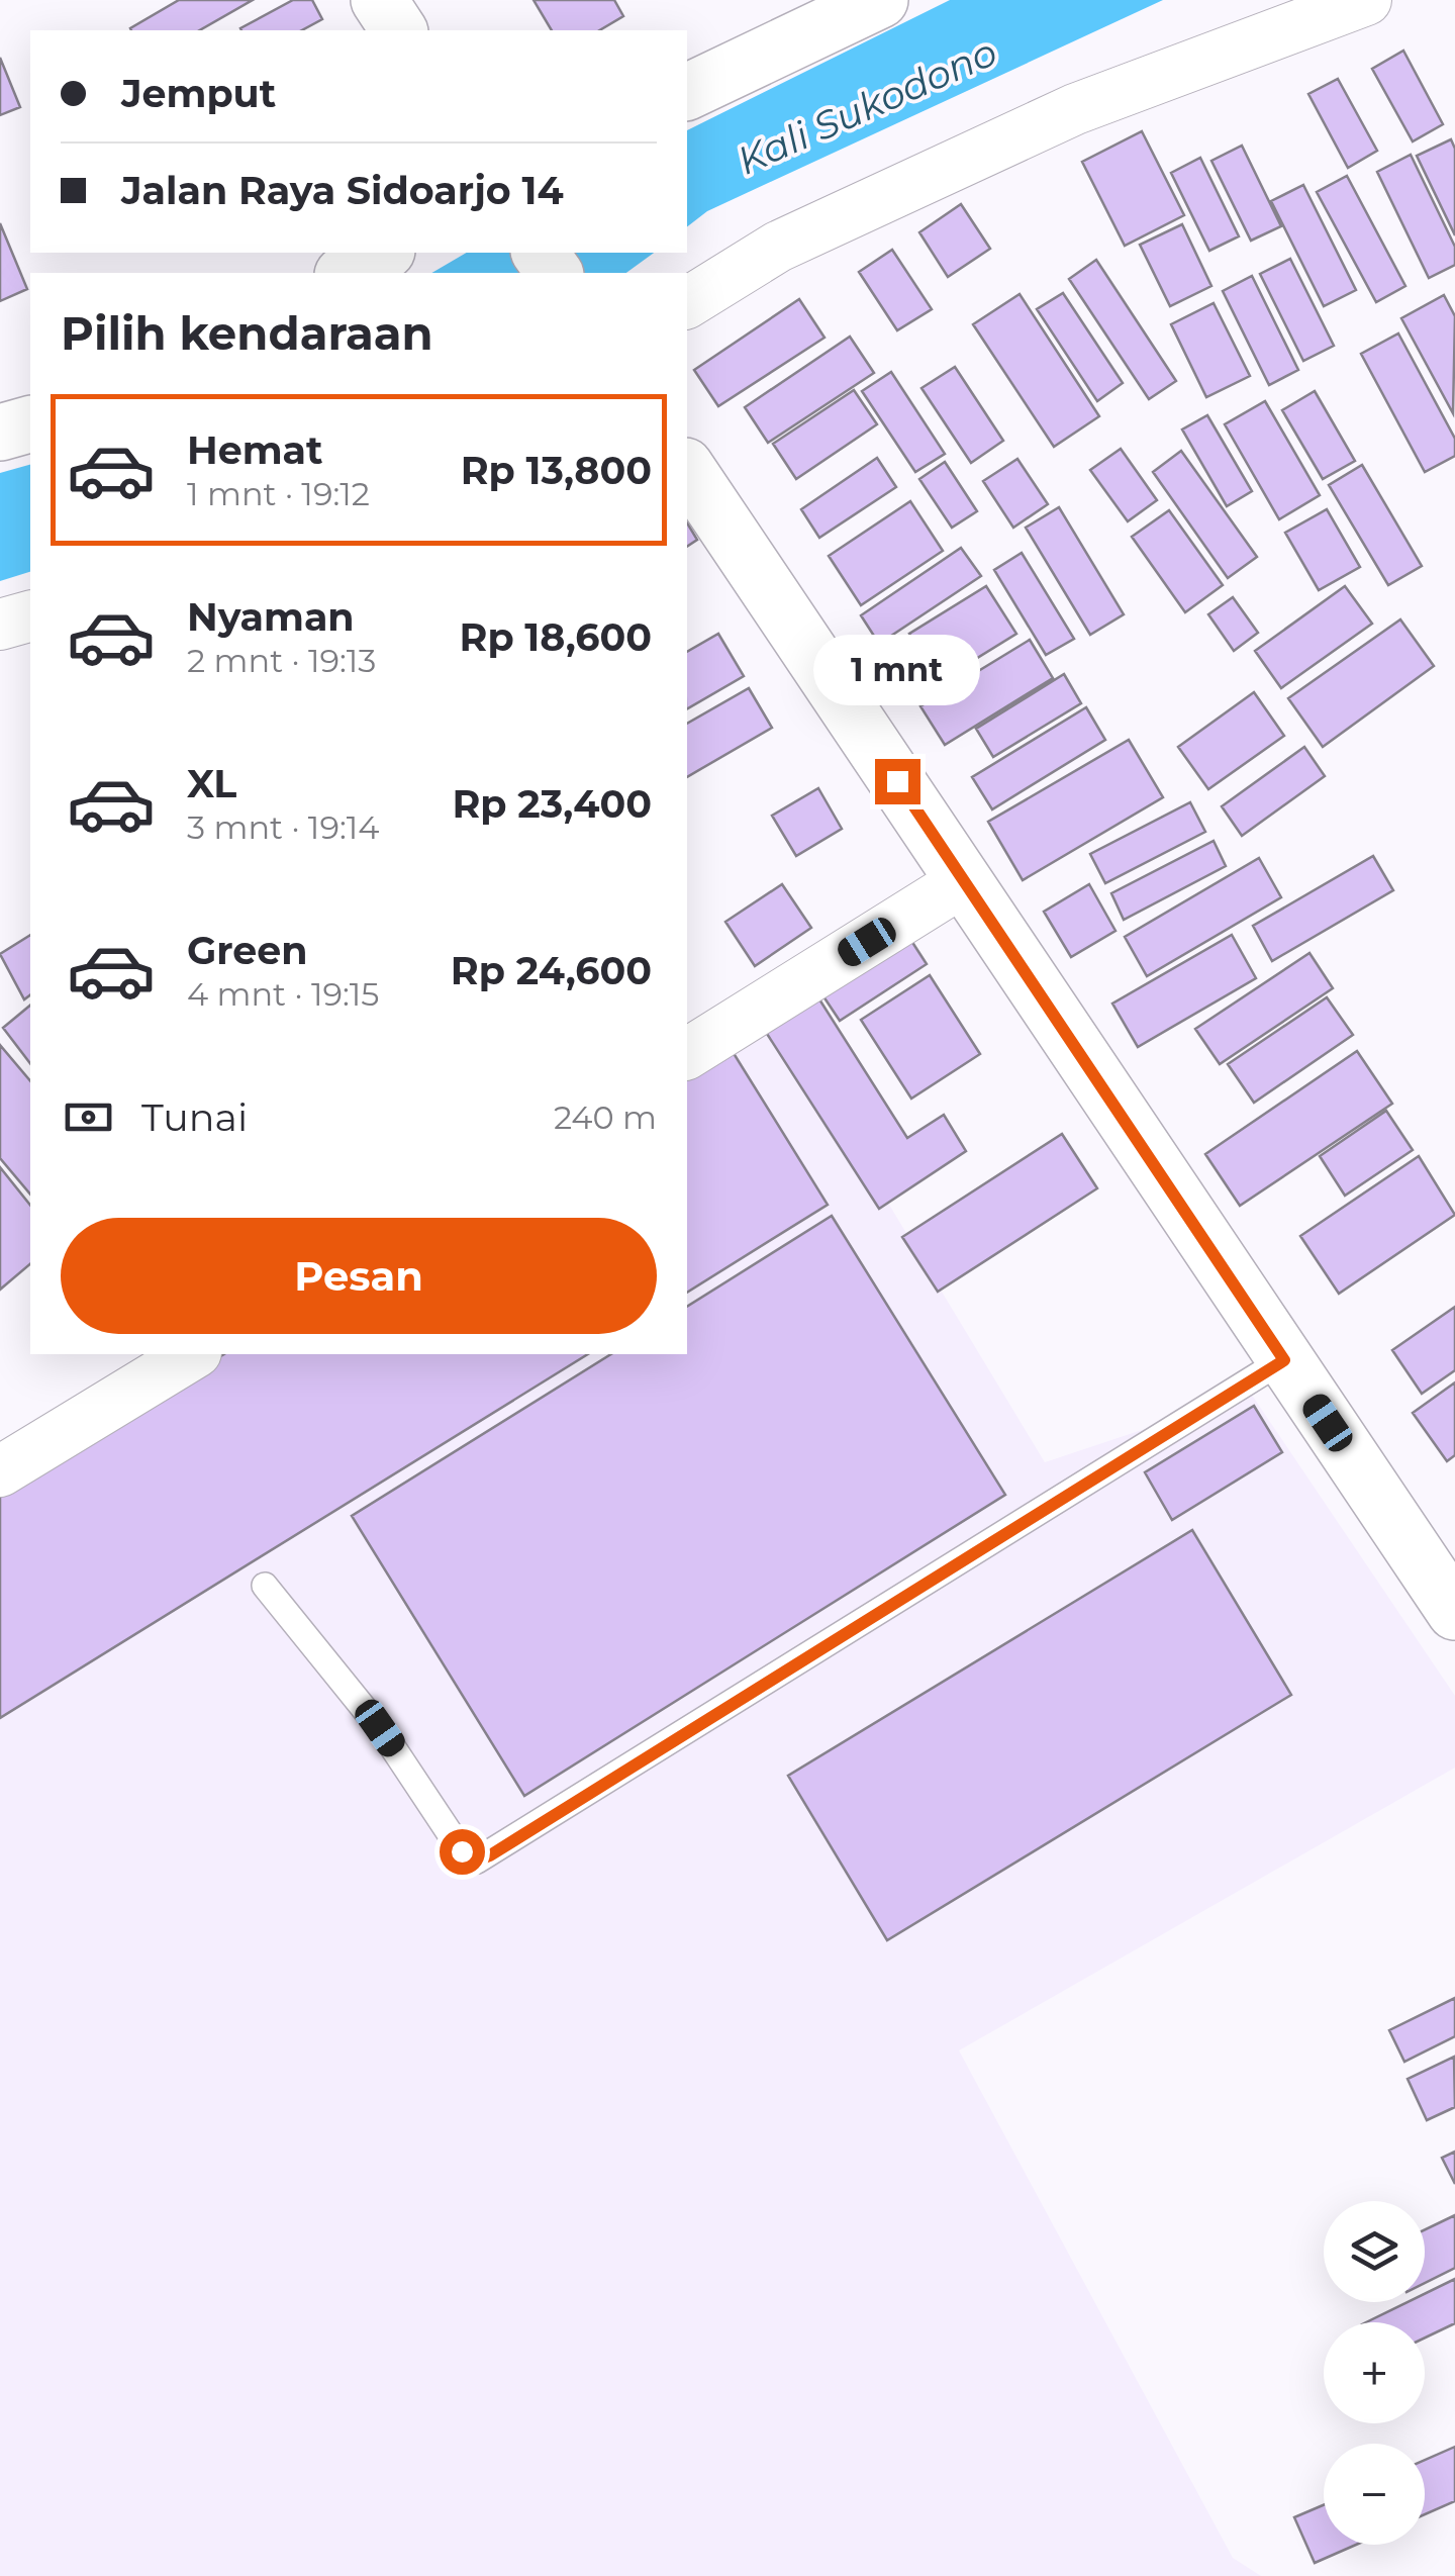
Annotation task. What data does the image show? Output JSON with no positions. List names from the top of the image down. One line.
{"water":["Kali Sukodono"],"page":{"banner":["Jemput","Jalan Raya Sidoarjo 14"],"heading":"Pilih kendaraan","list":[{"name":"Hemat","note":"1 mnt · 19:12","value":"Rp 13,800"},{"name":"Nyaman","note":"2 mnt · 19:13","value":"Rp 18,600"},{"name":"XL","note":"3 mnt · 19:14","value":"Rp 23,400"},{"name":"Green","note":"4 mnt · 19:15","value":"Rp 24,600"}],"bubble":"1 mnt","pay":["Tunai","240 m"],"buttons":"Pesan","map_buttons":["+","−"]}}
